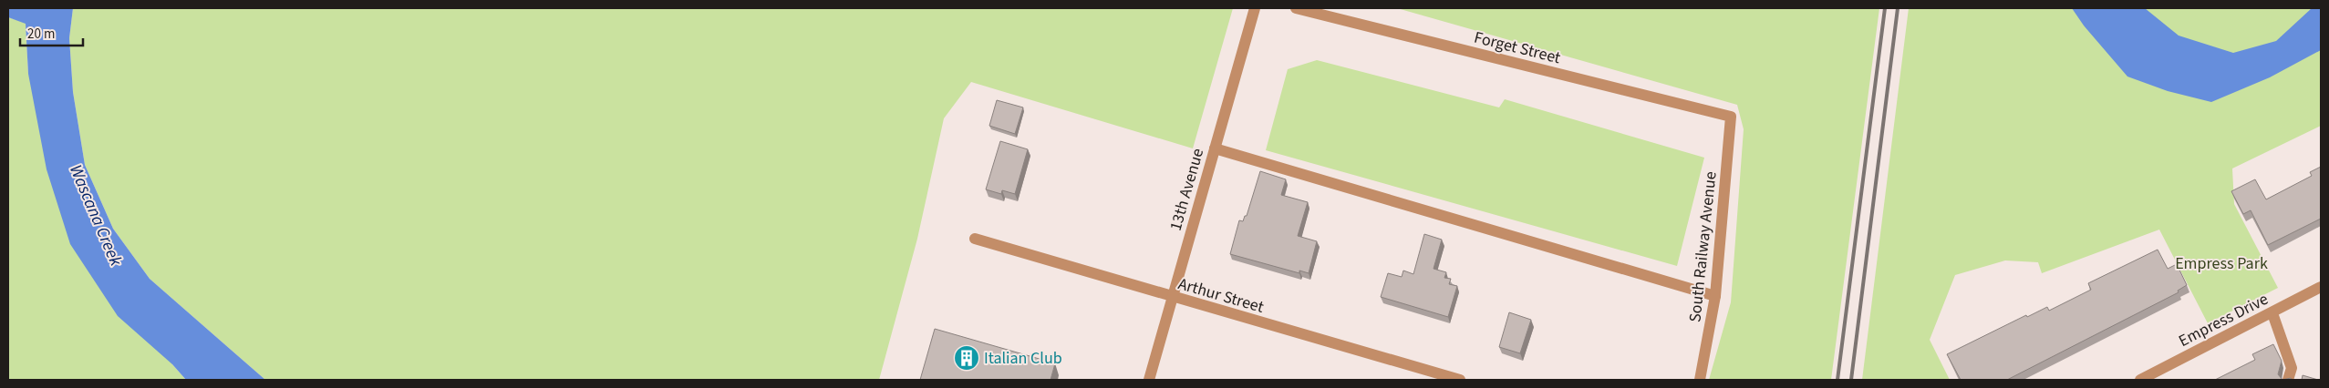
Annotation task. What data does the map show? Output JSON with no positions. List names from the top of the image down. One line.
{"streets":{"street":["Forget Street","13th Avenue","South Railway Avenue","Arthur Street","Empress Drive"]},"crossings":[["Forget Street","South Railway Avenue"],["13th Avenue","Arthur Street"]],"water":["Wascana Creek"],"parks":["Empress Park"],"places":{"building":["Italian Club"]},"scale_bar":"20 m"}
